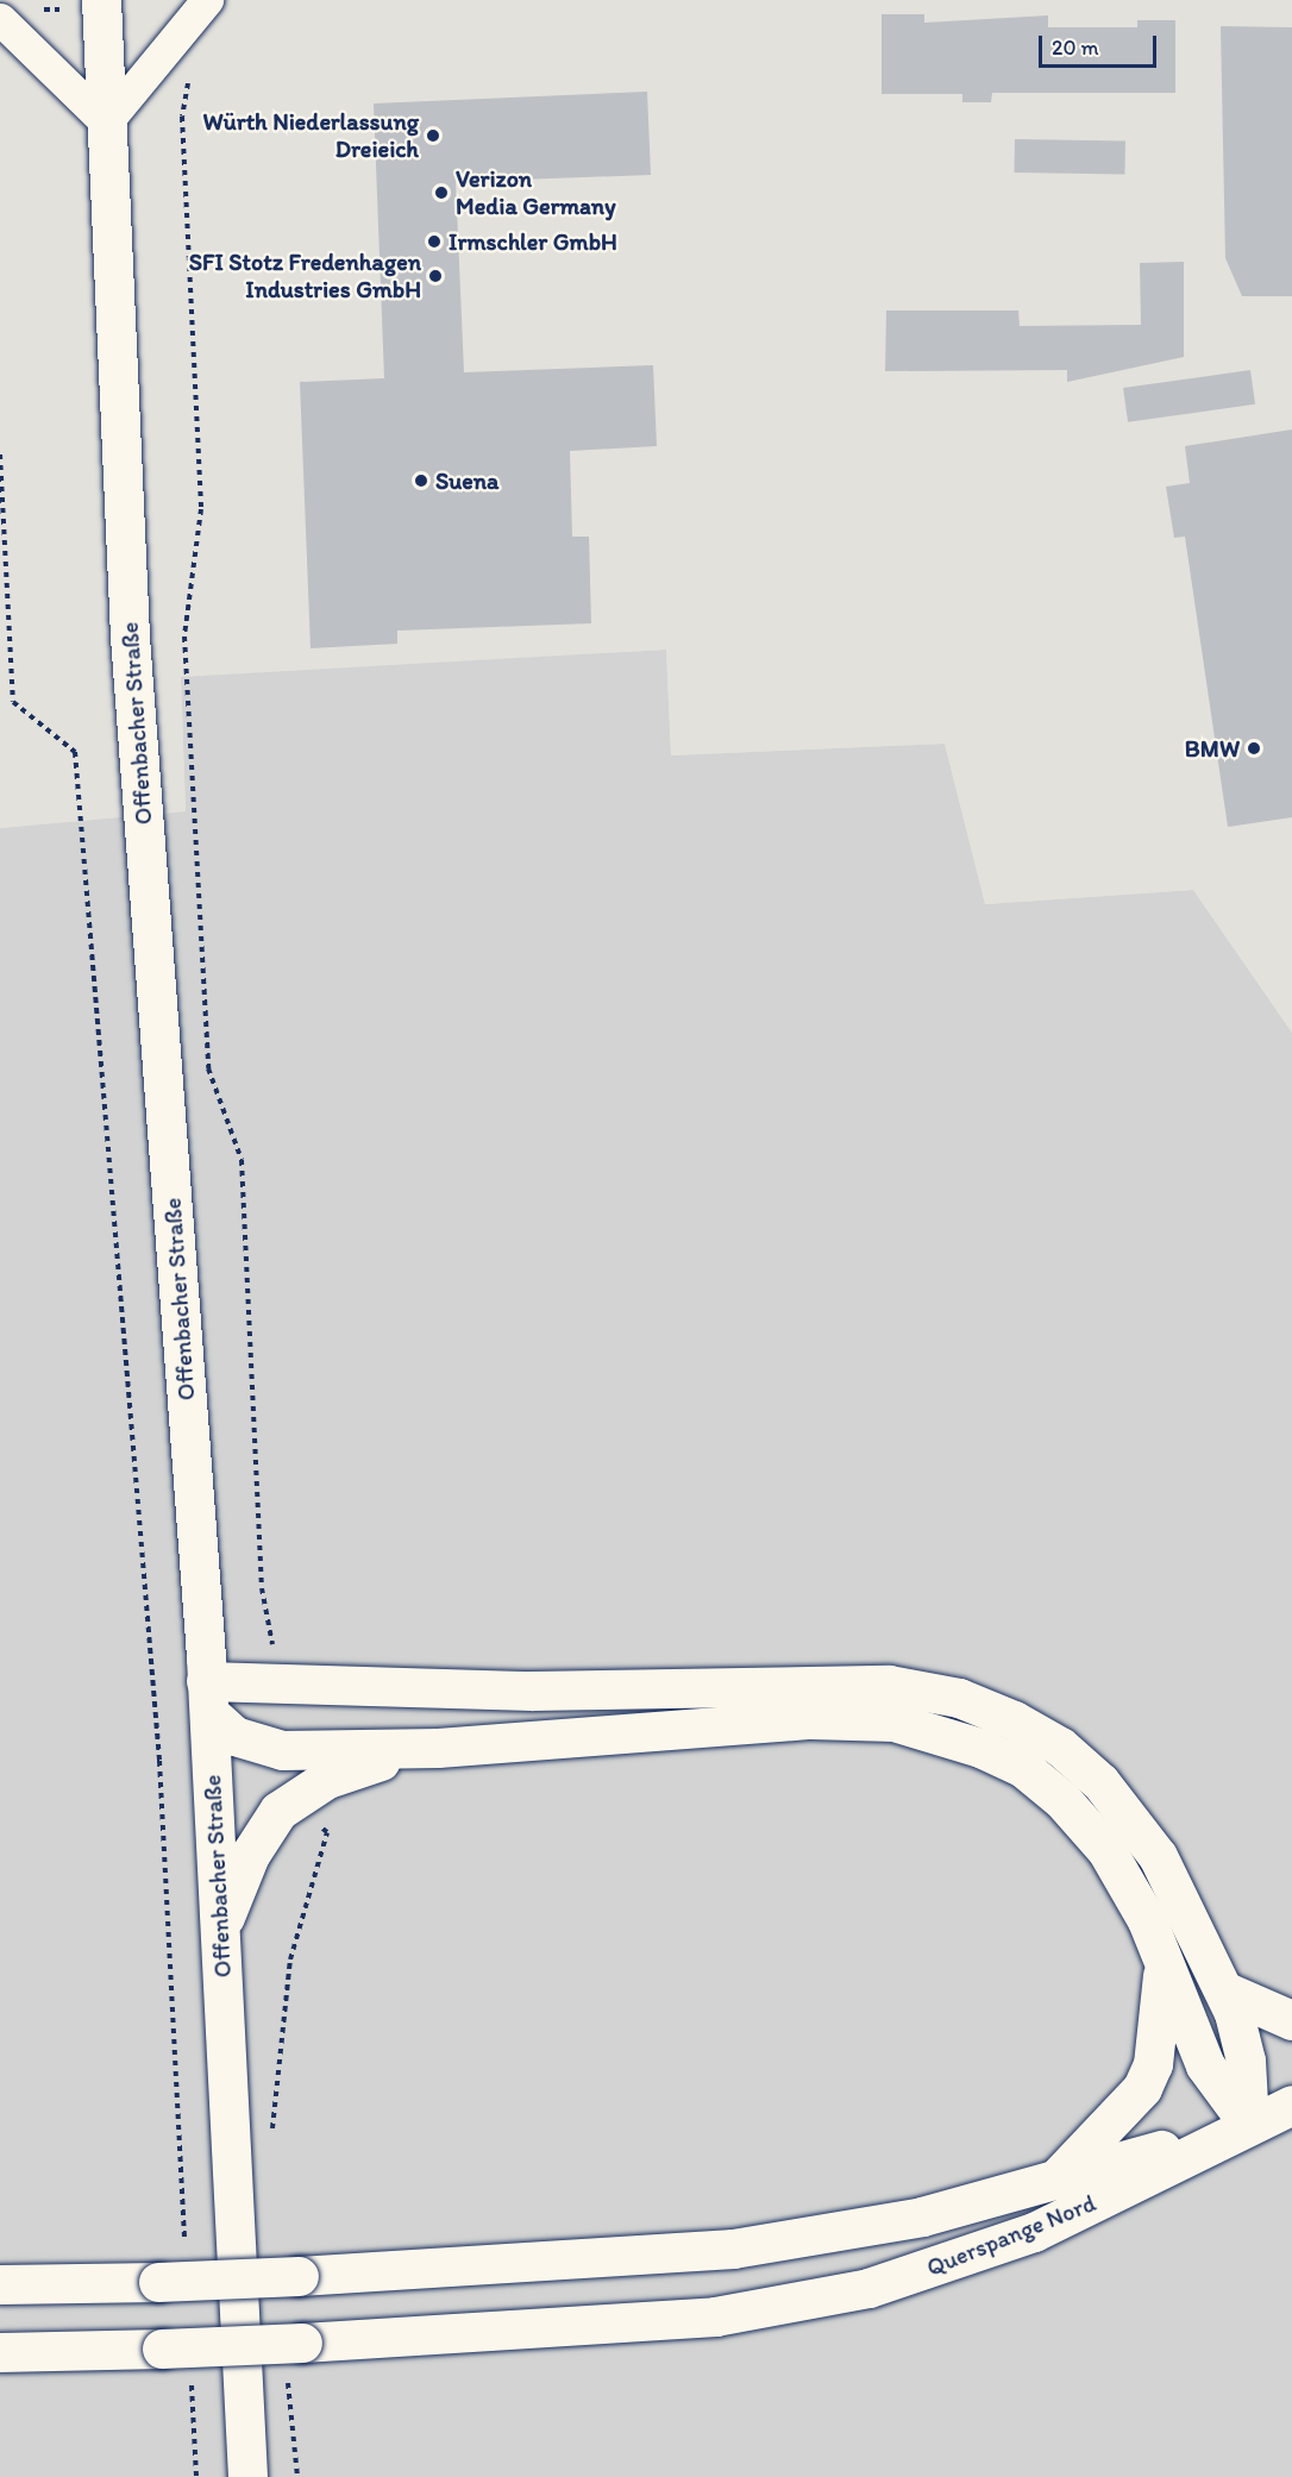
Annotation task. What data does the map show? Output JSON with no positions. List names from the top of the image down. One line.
{"streets":{"main road":["Offenbacher Straße","Querspange Nord"]},"places":["Würth Niederlassung Dreieich","Verizon Media Germany","Irmschler GmbH","SFI Stotz Fredenhagen Industries GmbH","Suena","BMW"],"scale_bar":"20 m"}
